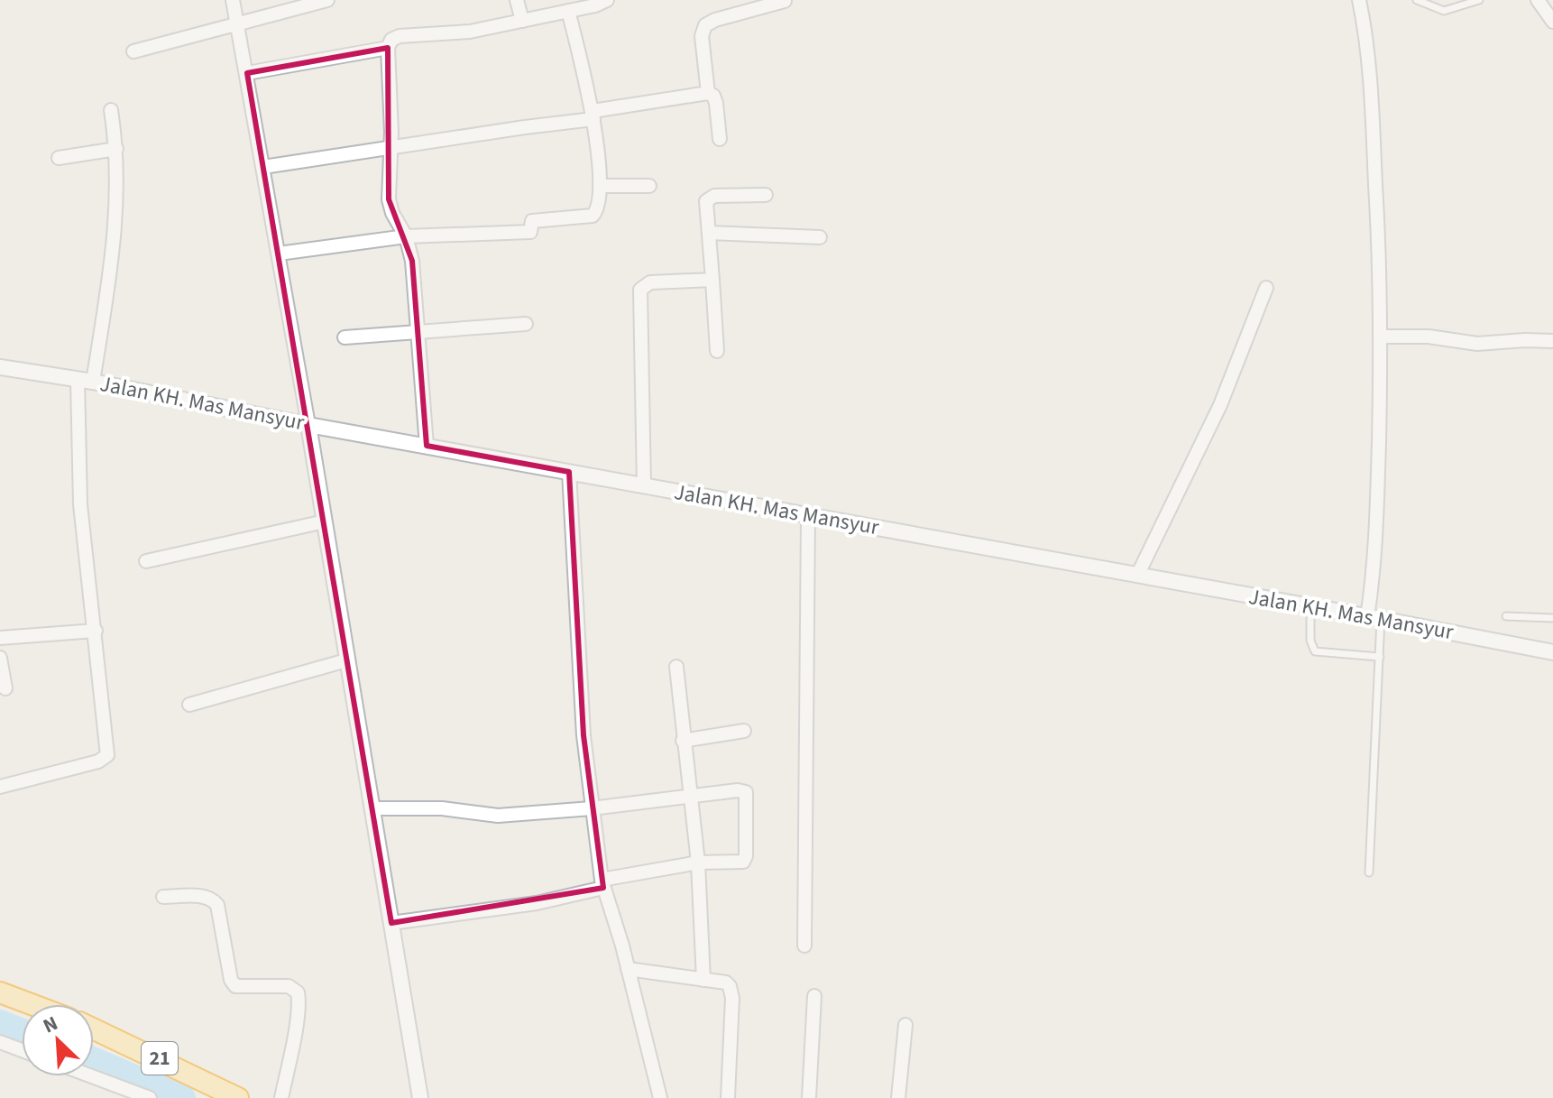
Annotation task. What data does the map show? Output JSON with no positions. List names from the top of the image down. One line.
{"streets":{"highway":["21"],"street":["Jalan KH. Mas Mansyur"]},"north":"top left"}
